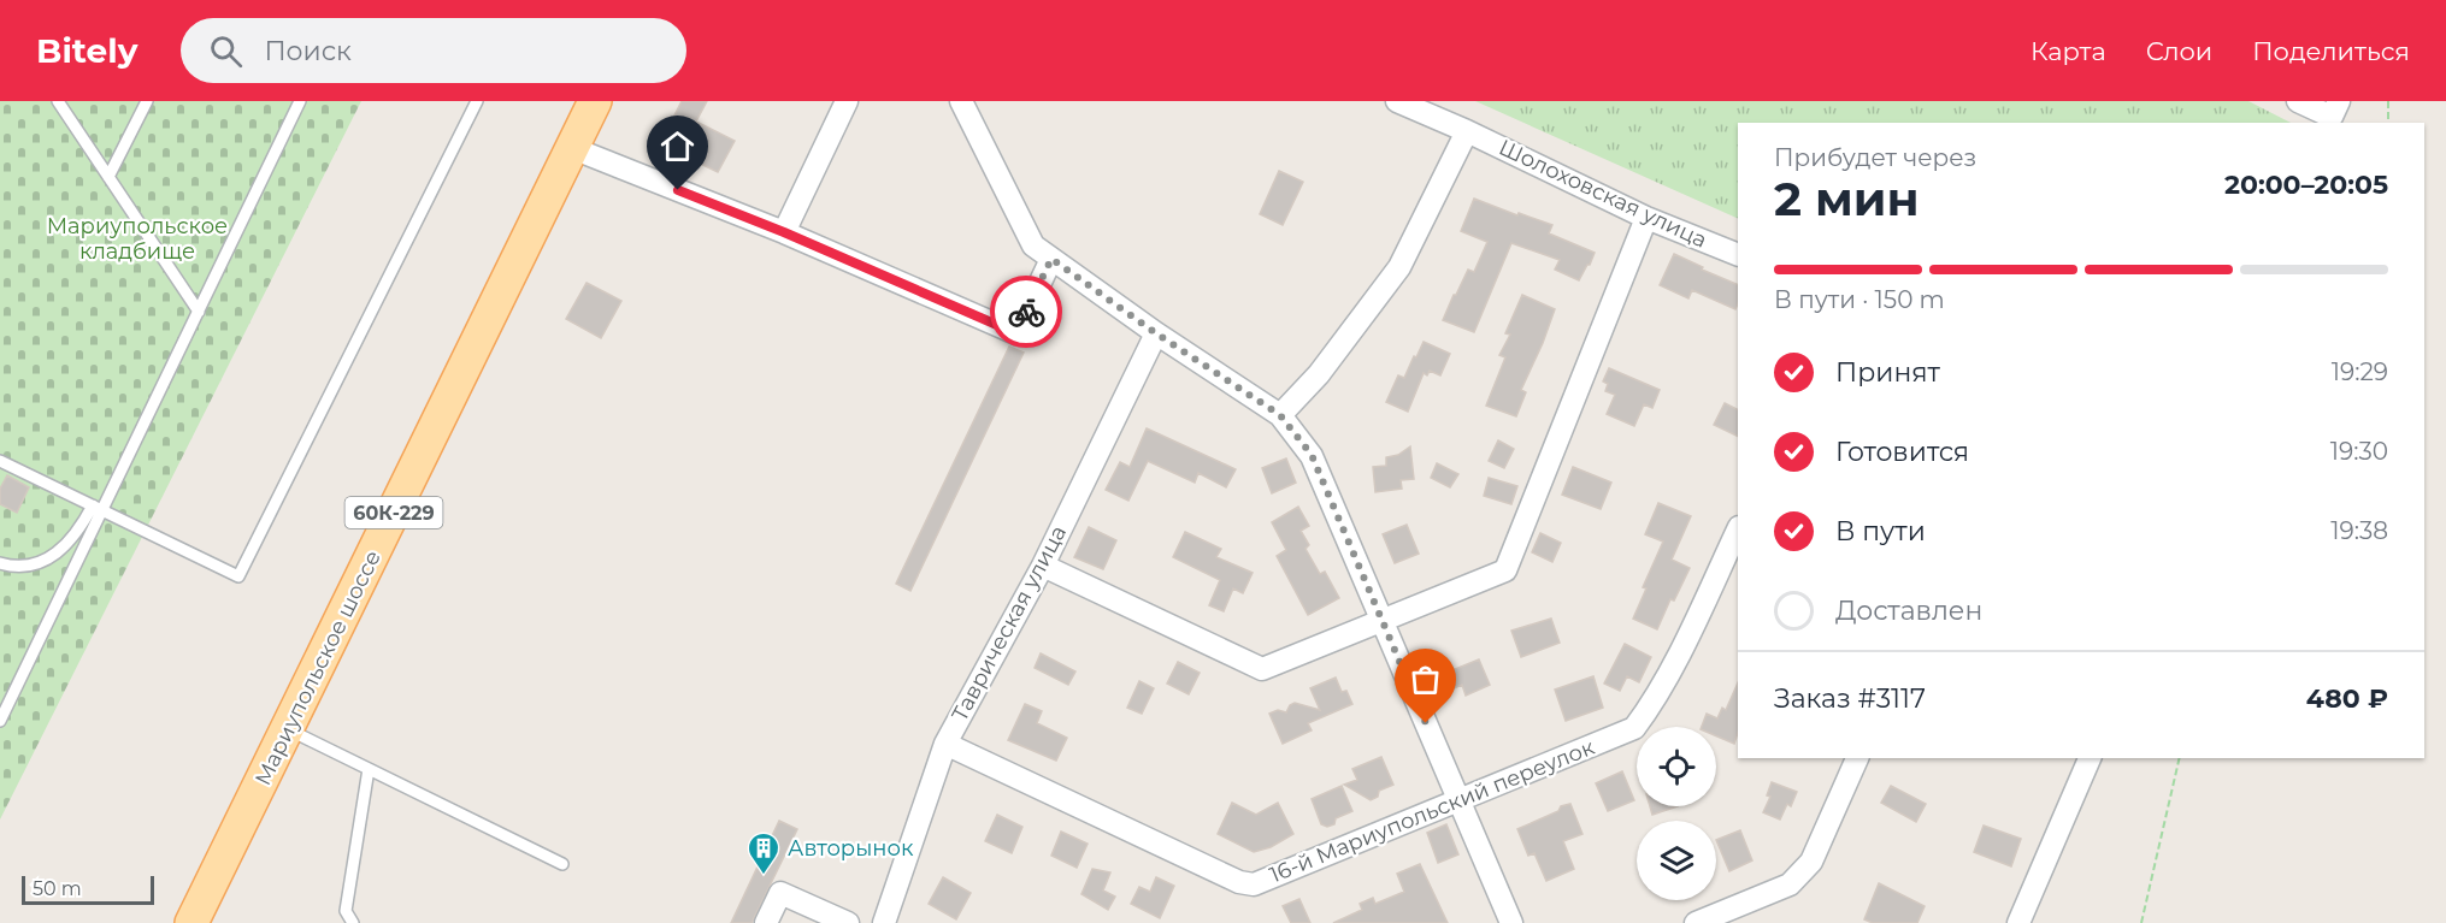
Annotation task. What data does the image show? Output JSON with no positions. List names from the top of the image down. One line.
{"streets":{"main road":["60К-229","Мариупольское шоссе"],"street":["Шолоховская улица","Таврическая улица","16-й Мариупольский переулок"]},"crossings":[["Таврическая улица","16-й Мариупольский переулок"]],"parks":["Мариупольское кладбище"],"places":{"building":["Авторынок"]},"scale_bar":"50 m","page":{"header":"Bitely","search":"Поиск","nav":["Карта","Слои","Поделиться"],"heading":["2 мин","Прибудет через","20:00–20:05"],"panel":["Заказ #3117","480 ₽"],"bar":"В пути · 150 m","list":[["Принят","19:29"],["Готовится","19:30"],["В пути","19:38"],"Доставлен"],"scale":"50 m"}}
